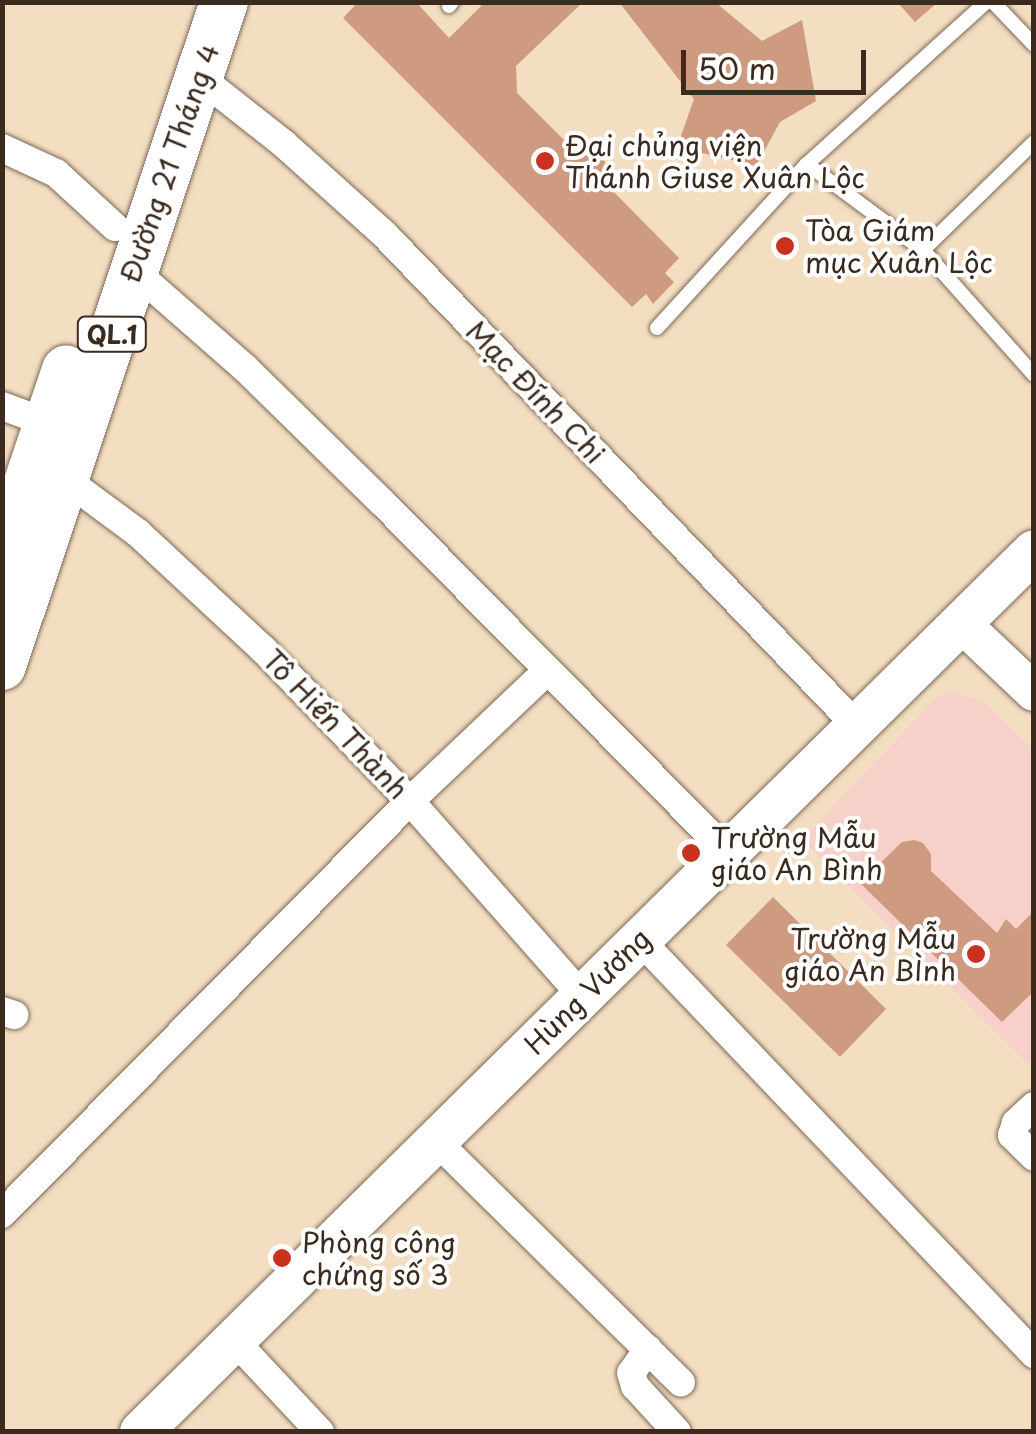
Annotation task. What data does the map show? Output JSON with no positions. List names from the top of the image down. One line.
{"streets":{"highway":["Đường 21 Tháng 4","QL.1"],"main road":["Hùng Vương"],"street":["Mạc Đĩnh Chi","Tô Hiến Thành"]},"crossings":[["Đường 21 Tháng 4","Mạc Đĩnh Chi"],["Đường 21 Tháng 4","Tô Hiến Thành"],["Mạc Đĩnh Chi","Hùng Vương"],["Tô Hiến Thành","Hùng Vương"]],"places":["Đại chủng viện Thánh Giuse Xuân Lộc","Tòa Giám mục Xuân Lộc","Trường Mẫu giáo An Bình","Trường Mẫu giáo An BÌnh","Phòng công chứng số 3"],"scale_bar":"50 m"}
